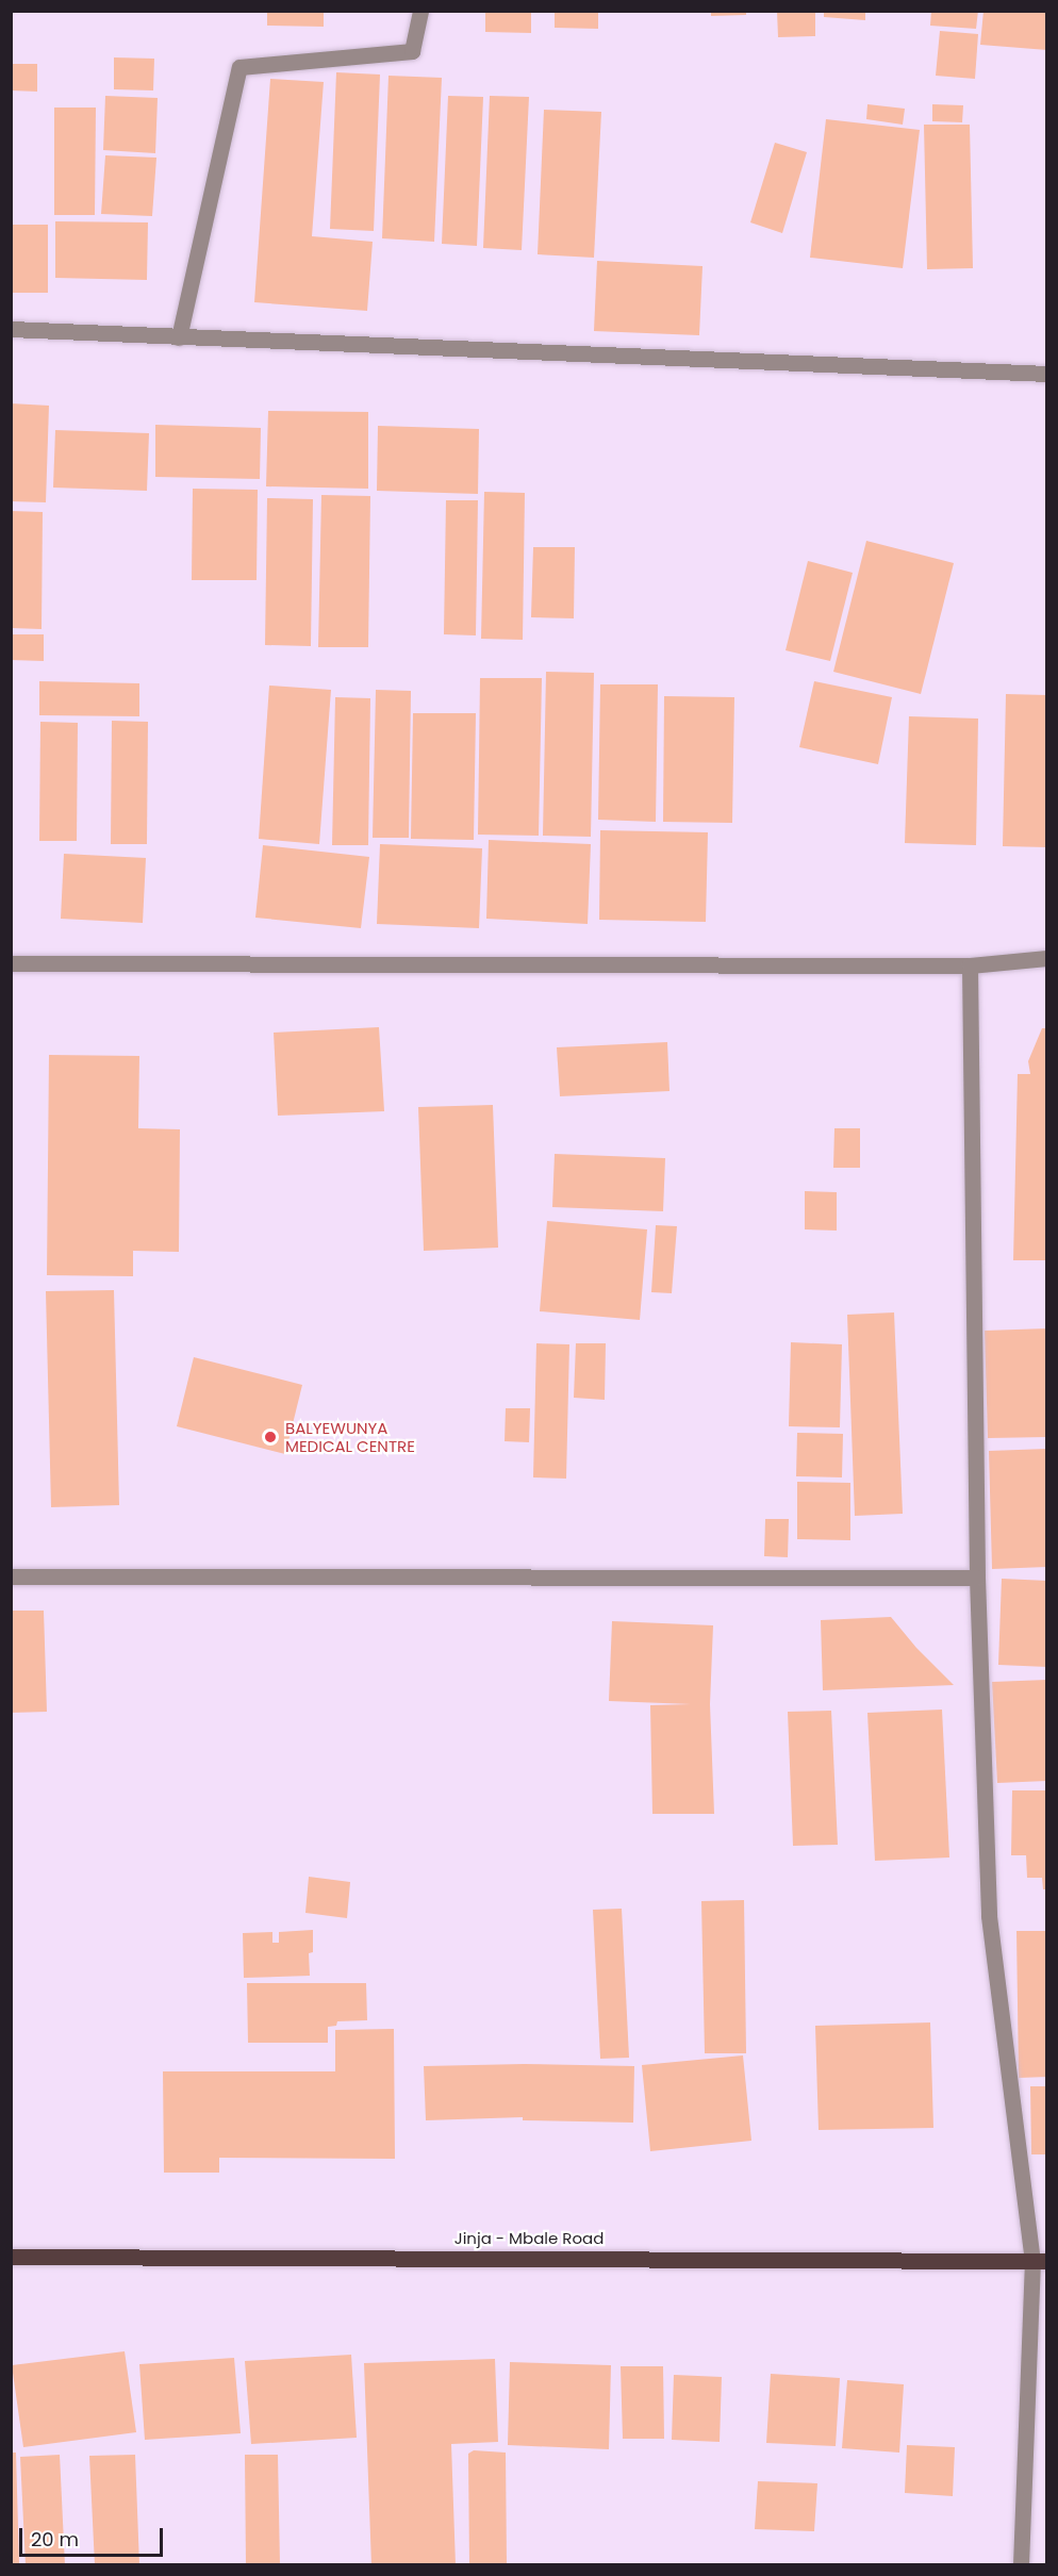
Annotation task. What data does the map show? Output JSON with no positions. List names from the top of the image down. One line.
{"streets":{"main road":["Jinja - Mbale Road"]},"places":["BALYEWUNYA MEDICAL CENTRE"],"scale_bar":"20 m"}
